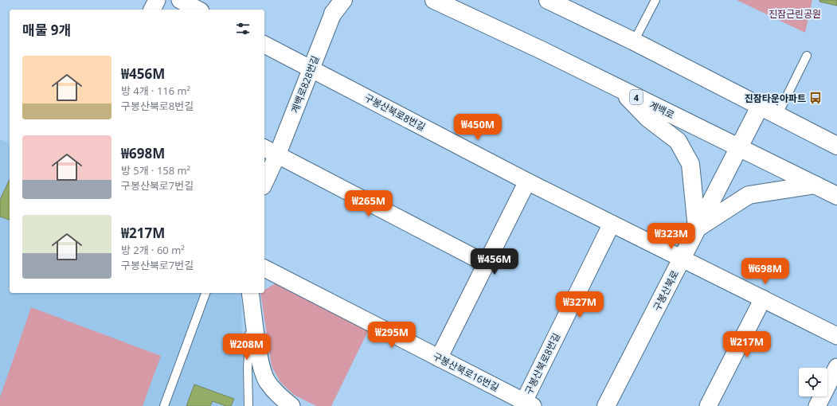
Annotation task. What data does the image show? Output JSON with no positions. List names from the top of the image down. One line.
{"streets":{"main road":["4","계백로","구봉산북로"],"street":["계백로828번길","구봉산북로8번길","구봉산북로16번길"]},"crossings":[["계백로828번길","구봉산북로8번길"],["계백로","구봉산북로"],["구봉산북로8번길","구봉산북로"],["구봉산북로8번길","구봉산북로16번길"]],"parks":["진잠근린공원"],"places":{"bus stop":["진잠타운아파트"]},"page":{"heading":"매물 9개","list":[{"name":"₩456M","note":"방 4개 · 116 m² · 구봉산북로8번길"},{"name":"₩698M","note":"방 5개 · 158 m² · 구봉산북로7번길"},{"name":"₩217M","note":"방 2개 · 60 m² · 구봉산북로7번길"}],"price":["₩450M","₩265M","₩323M","₩456M","₩698M","₩327M","₩295M","₩217M","₩208M"]}}
